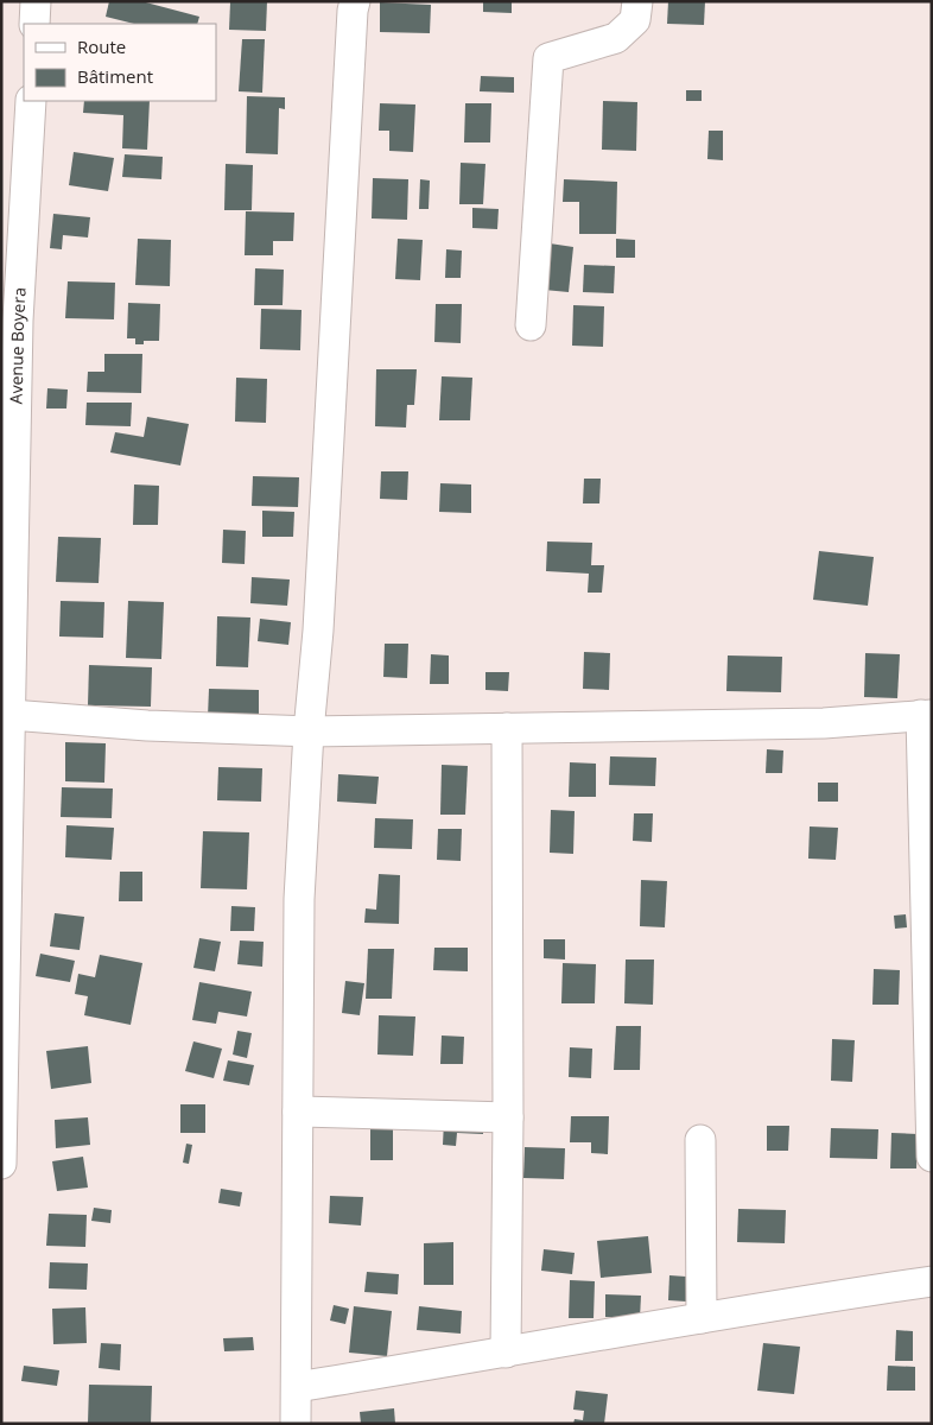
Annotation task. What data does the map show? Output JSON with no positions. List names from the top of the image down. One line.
{"streets":{"street":["Avenue Boyera"]},"legend":["Route","Bâtiment"]}
